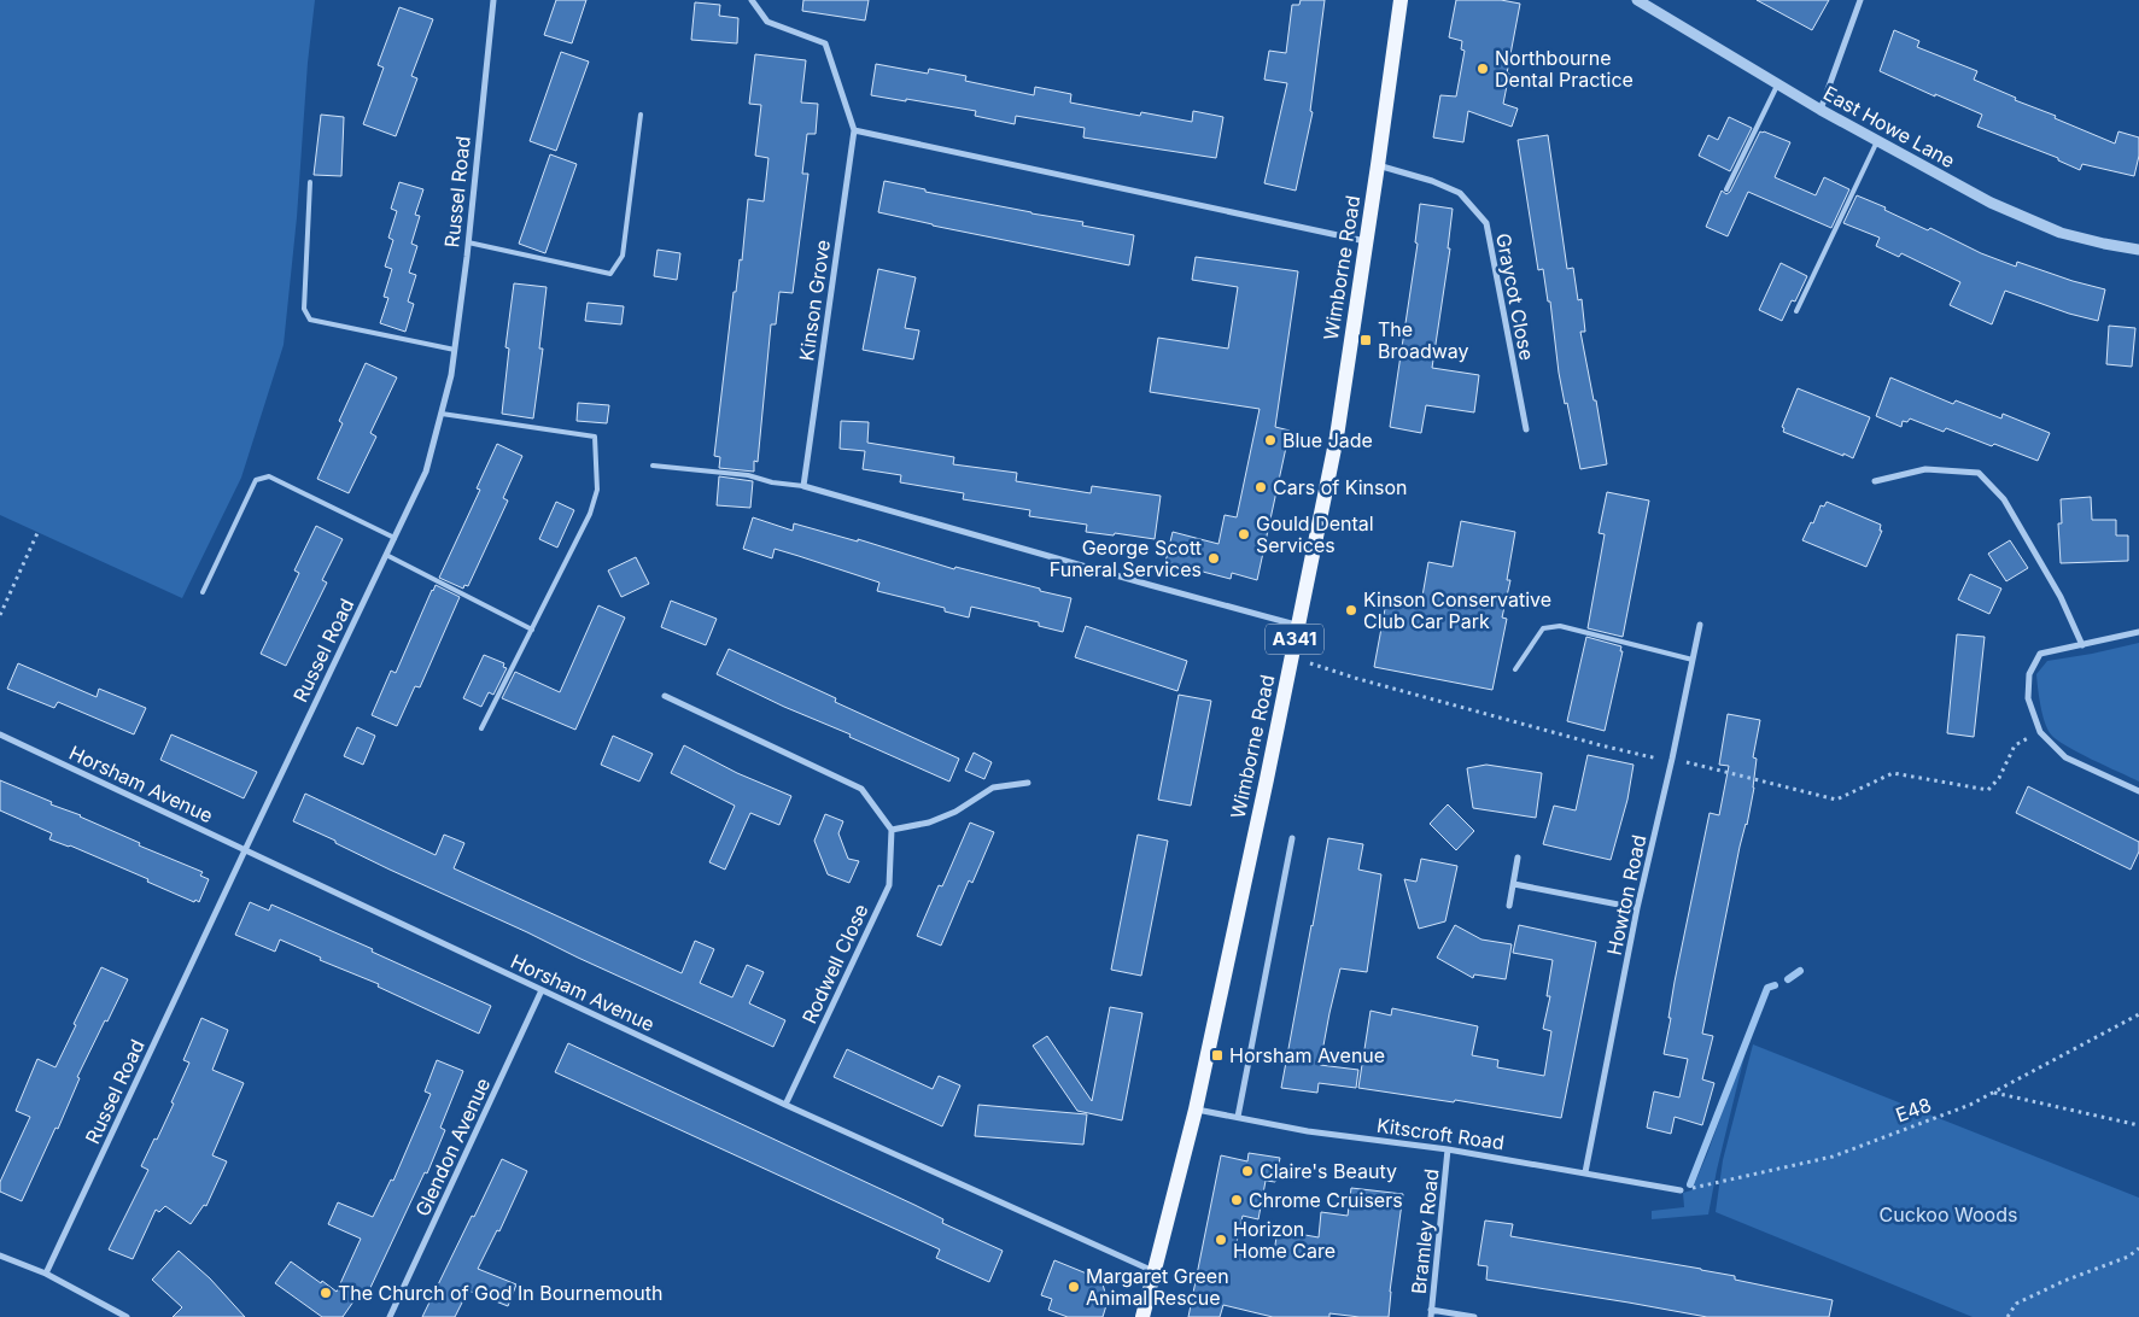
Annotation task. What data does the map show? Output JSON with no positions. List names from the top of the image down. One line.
{"streets":{"main road":["Wimborne Road","A341"],"street":["East Howe Lane","Russel Road","Graycot Close","Kinson Grove","Horsham Avenue","Howton Road","Rodwell Close","Kitscroft Road","Glendon Avenue","Bramley Road"],"path":["E48"]},"crossings":[["Russel Road","Horsham Avenue"],["Wimborne Road","Graycot Close"],["Wimborne Road","Horsham Avenue"],["Wimborne Road","Kitscroft Road"],["Horsham Avenue","Rodwell Close"],["Horsham Avenue","Glendon Avenue"],["Howton Road","Kitscroft Road"],["E48","Kitscroft Road"],["Kitscroft Road","Bramley Road"]],"parks":["Cuckoo Woods"],"places":{"other":["Northbourne Dental Practice","Blue Jade","Cars of Kinson","Gould Dental Services","George Scott Funeral Services","Kinson Conservative Club Car Park","Claire's Beauty","Chrome Cruisers","Horizon Home Care","Margaret Green Animal Rescue","The Church of God In Bournemouth"],"transit":["The Broadway","Horsham Avenue"]}}
